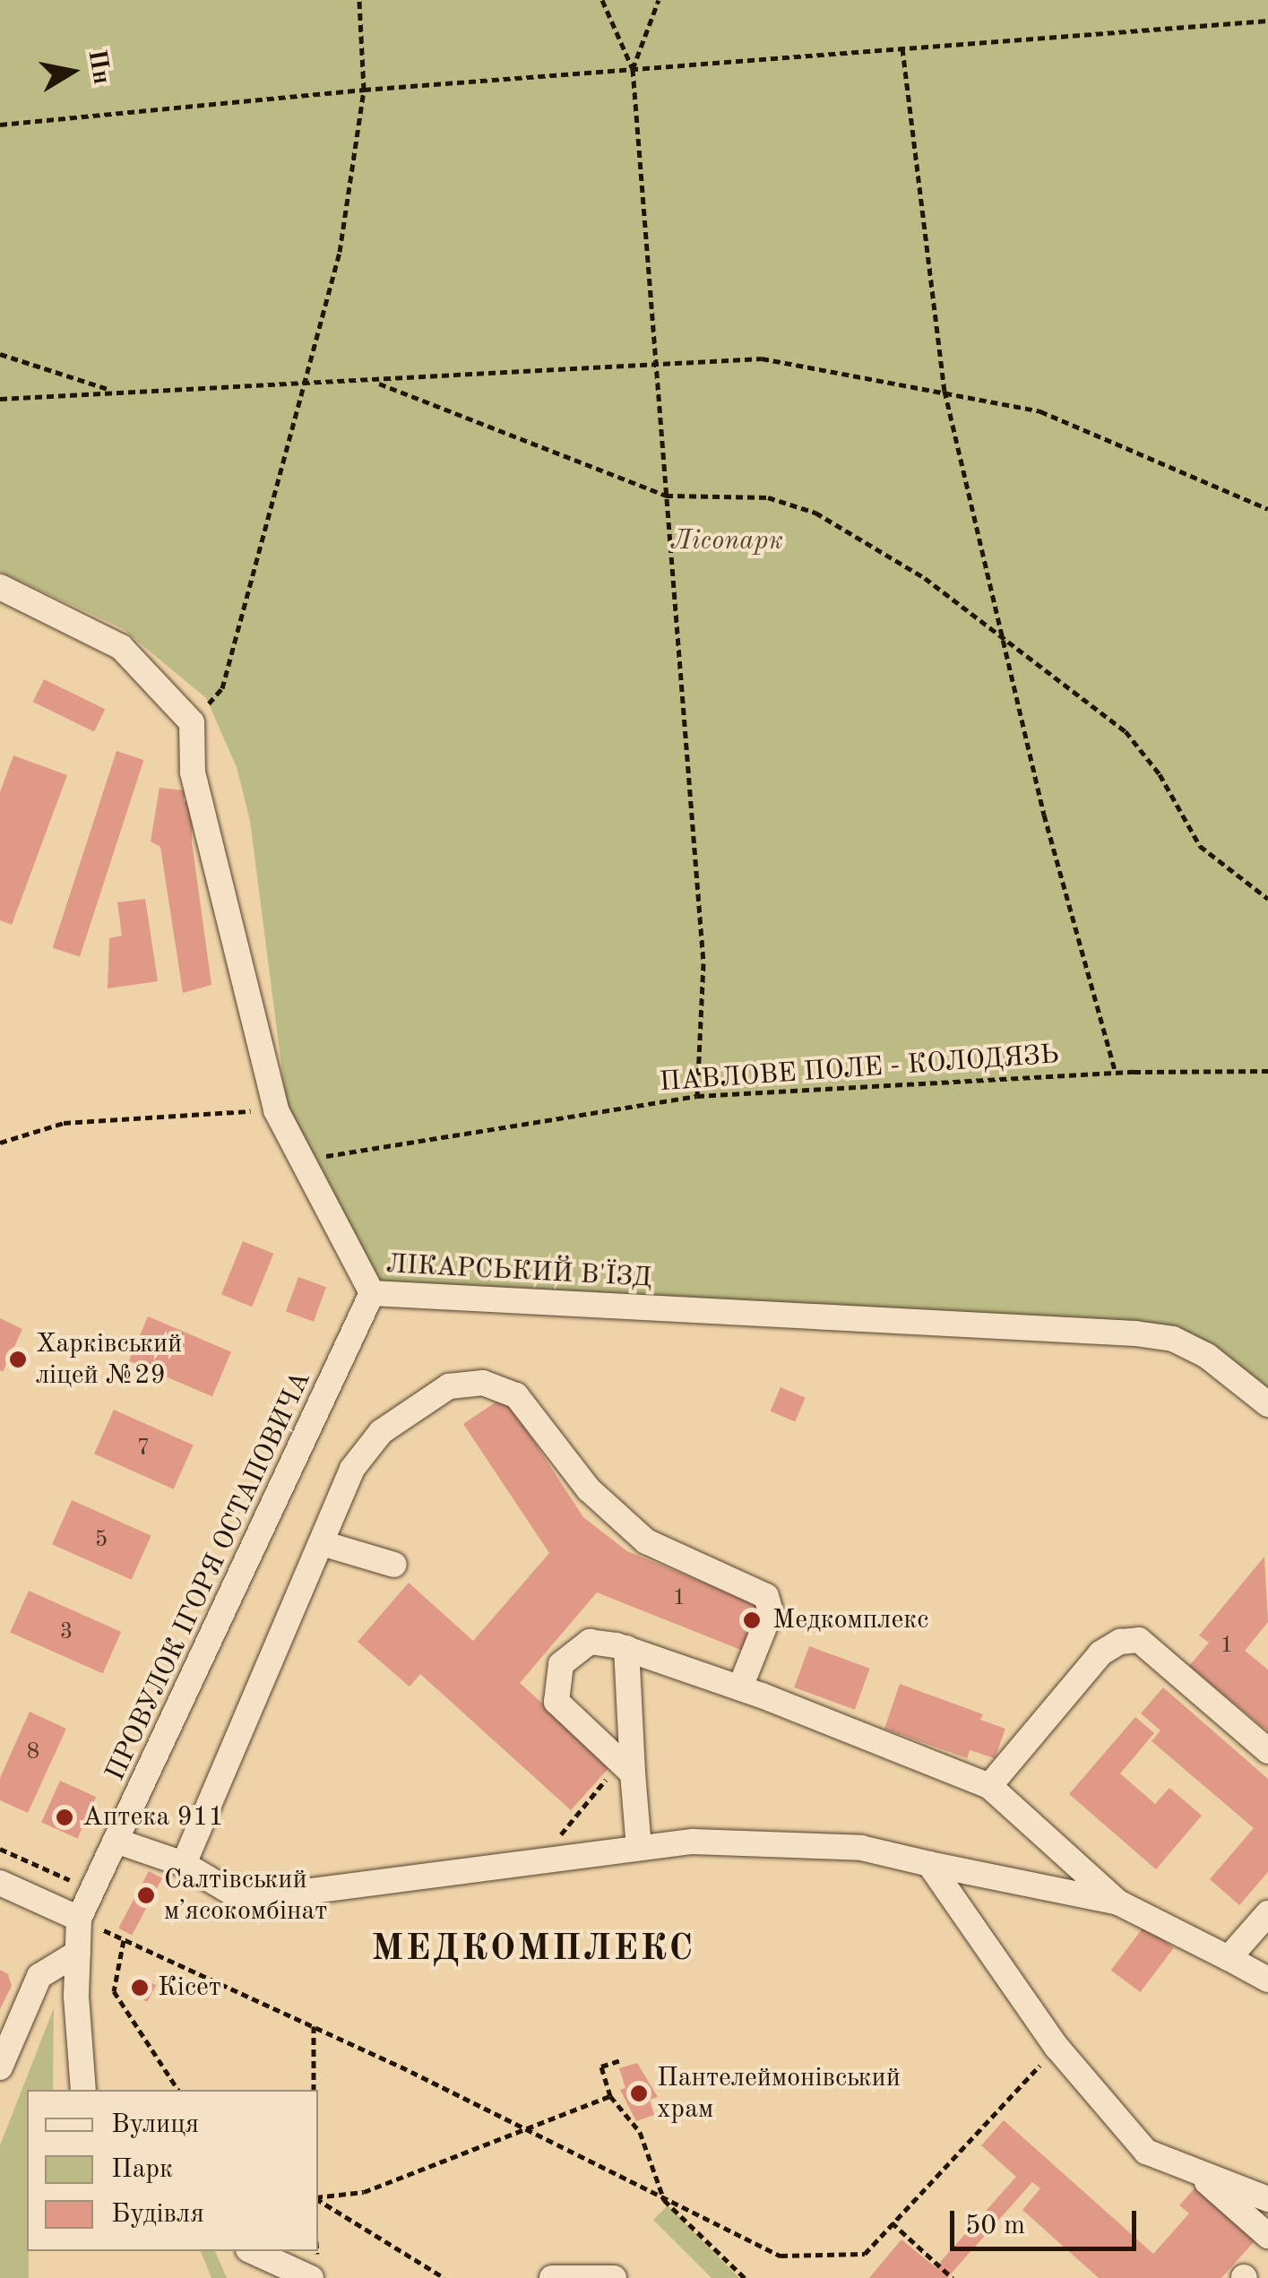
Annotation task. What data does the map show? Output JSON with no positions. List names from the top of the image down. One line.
{"streets":{"street":["ЛІКАРСЬКИЙ В'ЇЗД","ПРОВУЛОК ІГОРЯ ОСТАПОВИЧА"],"path":["ПАВЛОВЕ ПОЛЕ - КОЛОДЯЗЬ"]},"crossings":[["ПАВЛОВЕ ПОЛЕ - КОЛОДЯЗЬ","ЛІКАРСЬКИЙ В'ЇЗД"],["ЛІКАРСЬКИЙ В'ЇЗД","ПРОВУЛОК ІГОРЯ ОСТАПОВИЧА"]],"districts":["МЕДКОМПЛЕКС"],"parks":["Лісопарк"],"places":["Харківський ліцей №29","Медкомплекс","Аптека 911","Салтівський мʼясокомбінат","Кісет","Пантелеймонівський храм"],"house_numbers":["7","5","1","3","1","8"],"legend":["Вулиця","Парк","Будівля"],"scale_bar":"50 m","north":"right"}
